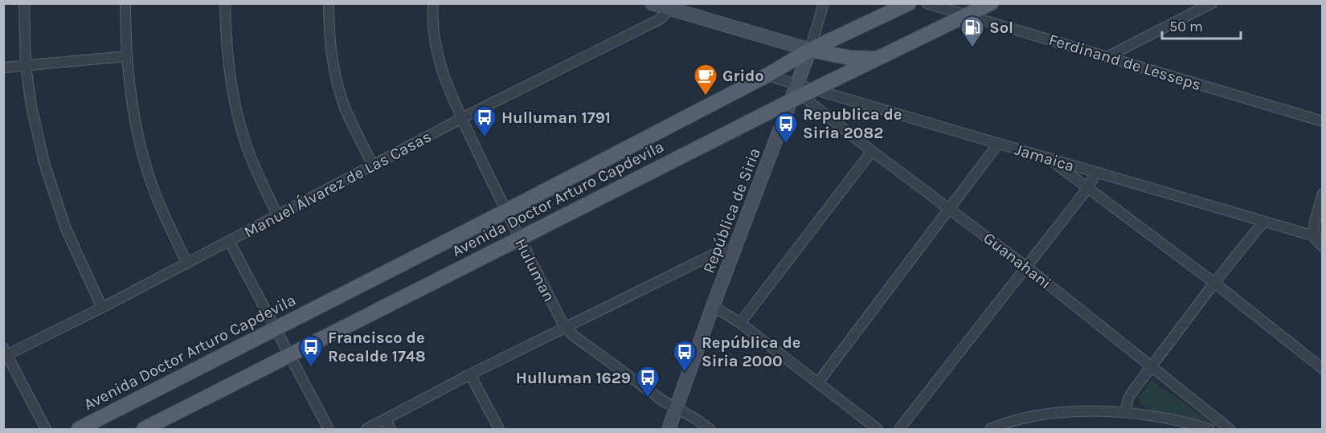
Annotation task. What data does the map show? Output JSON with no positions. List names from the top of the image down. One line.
{"streets":{"main road":["Avenida Doctor Arturo Capdevila","República de Siria"],"street":["Ferdinand de Lesseps","Jamaica","Manuel Álvarez de Las Casas","Guanahani","Huluman"]},"crossings":[["Ferdinand de Lesseps","Avenida Doctor Arturo Capdevila"],["Jamaica","Avenida Doctor Arturo Capdevila"],["Jamaica","República de Siria"],["Jamaica","Guanahani"],["Manuel Álvarez de Las Casas","Huluman"],["Avenida Doctor Arturo Capdevila","República de Siria"],["Avenida Doctor Arturo Capdevila","Guanahani"],["Avenida Doctor Arturo Capdevila","Huluman"],["República de Siria","Guanahani"],["República de Siria","Huluman"]],"places":{"fuel station":["Sol"],"cafe":["Grido"],"bus stop":["Hulluman 1791","Republica de Siria 2082","Francisco de Recalde 1748","República de Siria 2000","Hulluman 1629"]},"scale_bar":"50 m"}
